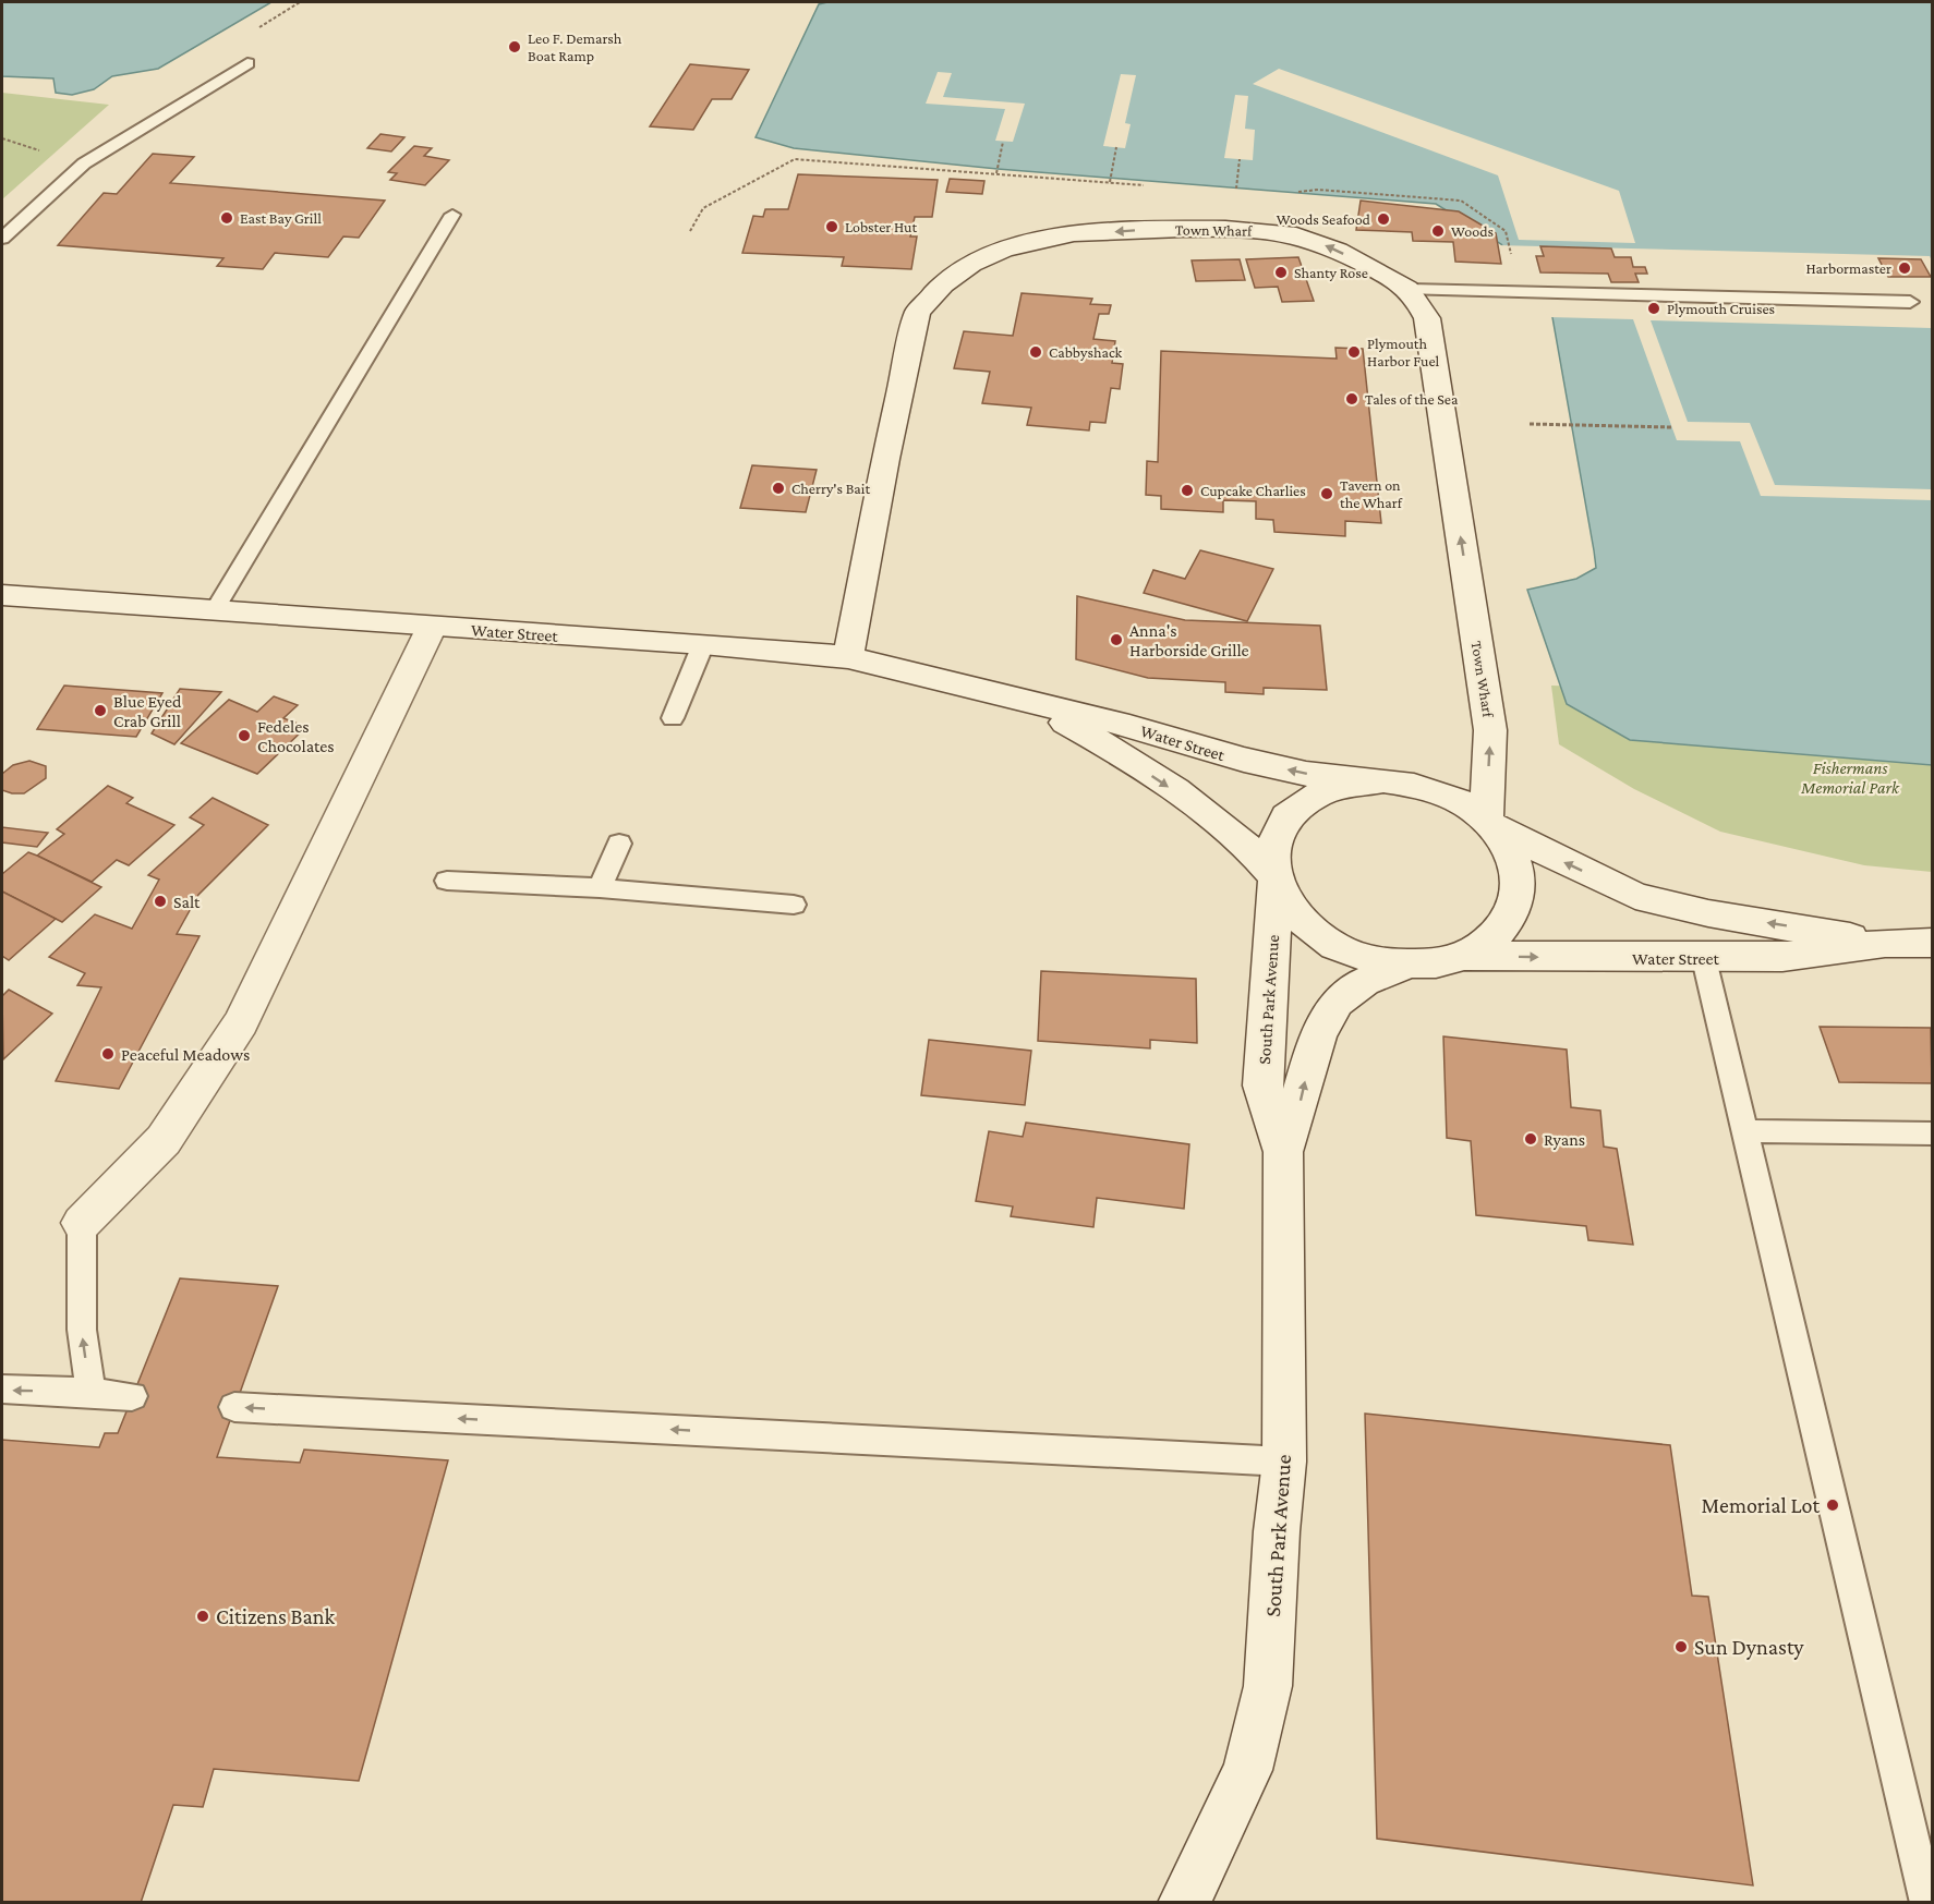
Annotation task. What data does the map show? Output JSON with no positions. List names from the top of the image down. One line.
{"streets":{"street":["Town Wharf","Water Street","South Park Avenue"]},"crossings":[["Town Wharf","Water Street"],["Town Wharf","South Park Avenue"],["Water Street","South Park Avenue"]],"parks":["Fishermans Memorial Park"],"places":["Leo F. Demarsh Boat Ramp","East Bay Grill","Woods Seafood","Lobster Hut","Woods","Harbormaster","Shanty Rose","Plymouth Cruises","Cabbyshack","Plymouth Harbor Fuel","Tales of the Sea","Cherry's Bait","Cupcake Charlies","Tavern on the Wharf","Anna's Harborside Grille","Blue Eyed Crab Grill","Fedeles Chocolates","Salt","Peaceful Meadows","Ryans","Memorial Lot","Citizens Bank","Sun Dynasty"]}
